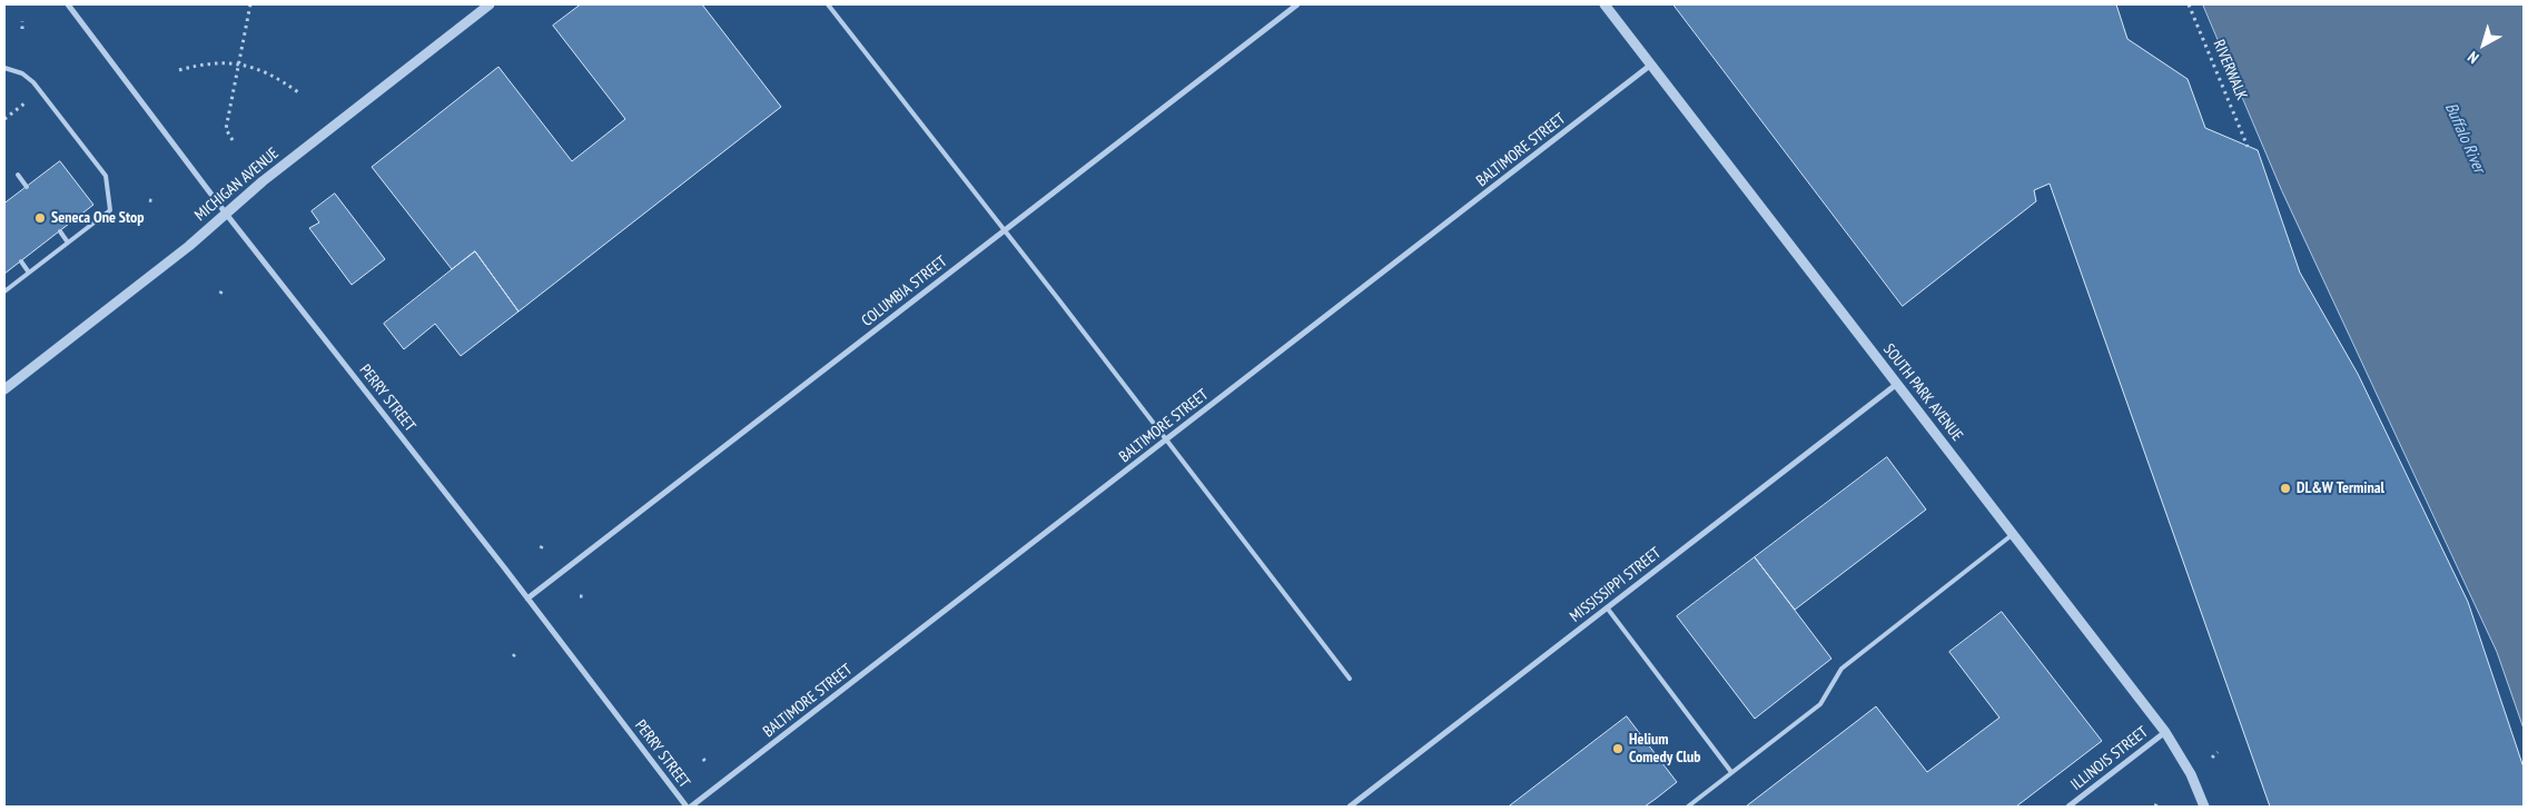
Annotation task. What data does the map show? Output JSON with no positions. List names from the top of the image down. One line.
{"streets":{"street":["BALTIMORE STREET","MICHIGAN AVENUE","COLUMBIA STREET","SOUTH PARK AVENUE","PERRY STREET","MISSISSIPPI STREET","ILLINOIS STREET"],"path":["RIVERWALK"]},"crossings":[["BALTIMORE STREET","SOUTH PARK AVENUE"],["MICHIGAN AVENUE","PERRY STREET"],["COLUMBIA STREET","PERRY STREET"],["SOUTH PARK AVENUE","MISSISSIPPI STREET"],["SOUTH PARK AVENUE","ILLINOIS STREET"]],"water":["Buffalo River"],"places":["Seneca One Stop","DL&W Terminal","Helium Comedy Club"],"north":"bottom left"}
